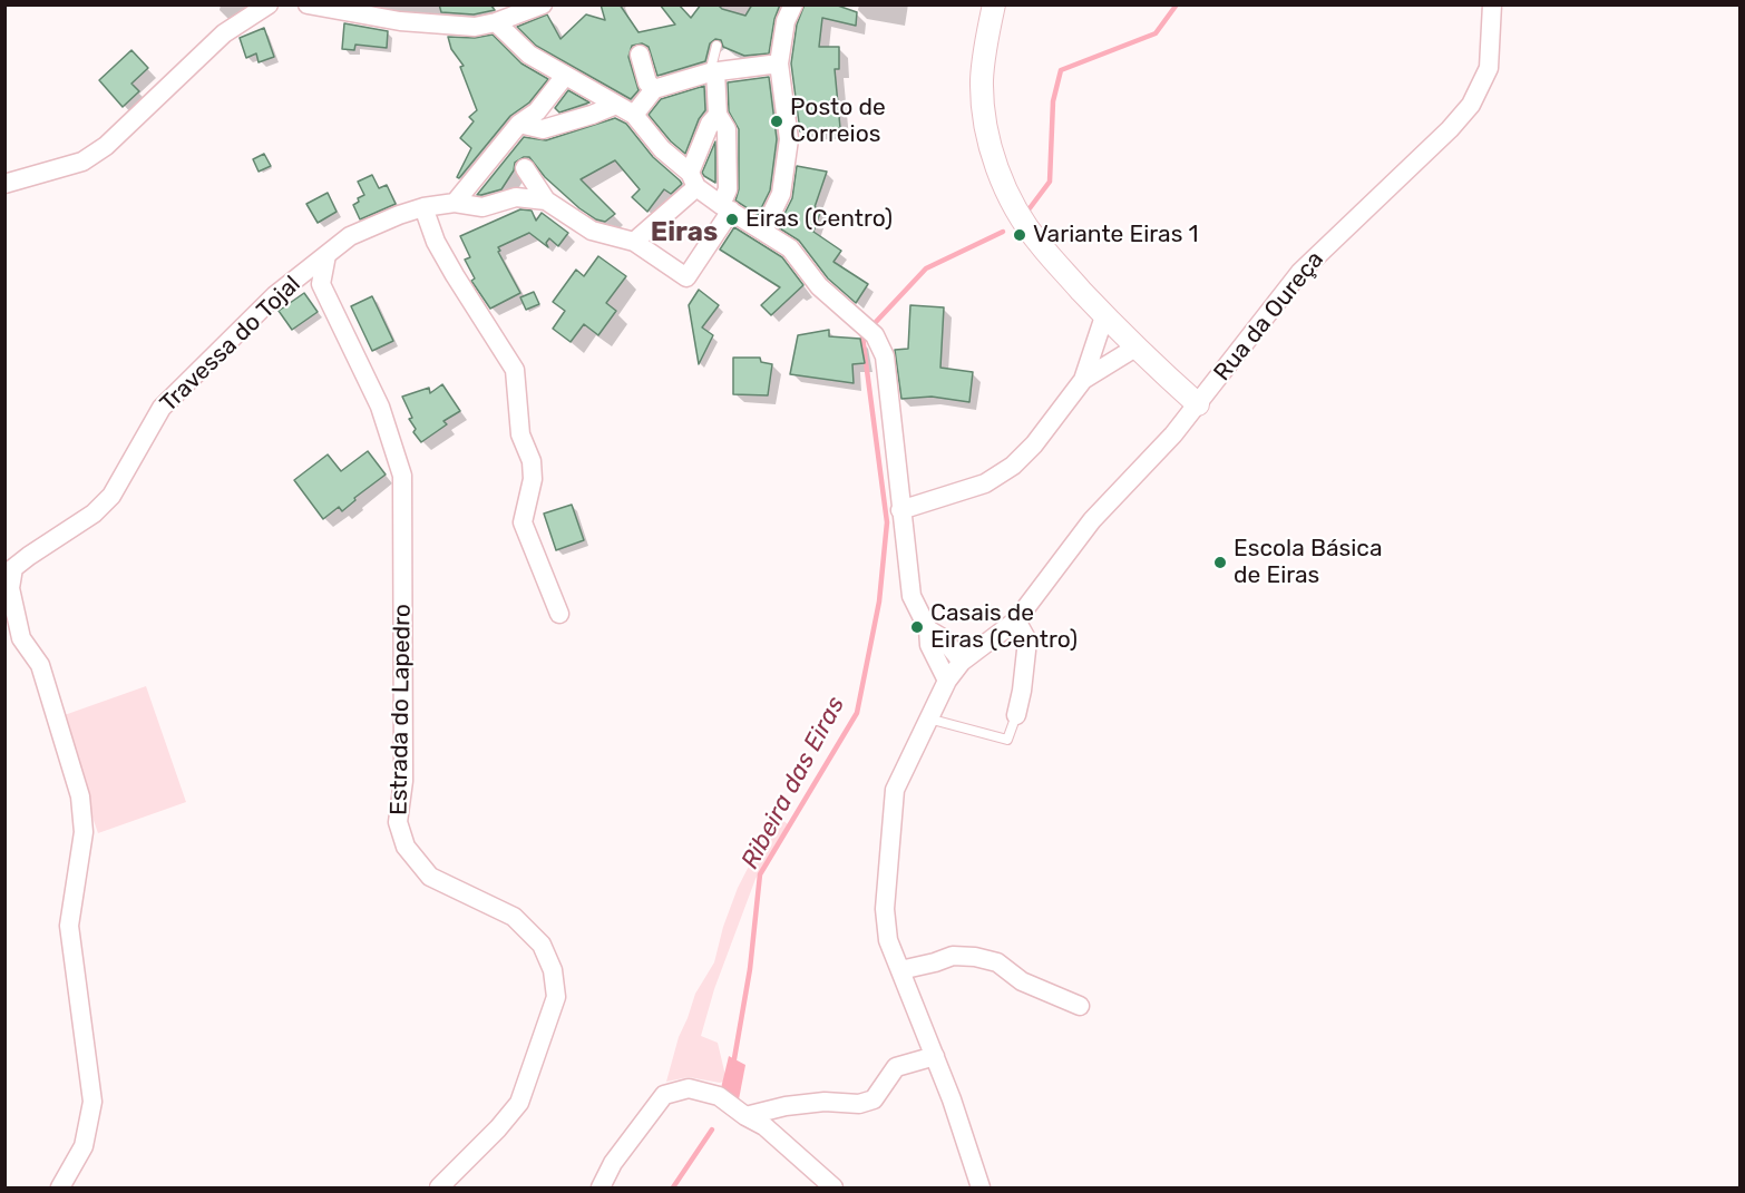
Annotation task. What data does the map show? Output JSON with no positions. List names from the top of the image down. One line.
{"streets":{"street":["Rua da Oureça","Travessa do Tojal","Estrada do Lapedro"]},"crossings":[["Travessa do Tojal","Estrada do Lapedro"]],"districts":["Eiras"],"water":["Ribeira das Eiras"],"places":["Posto de Correios","Eiras (Centro)","Variante Eiras 1","Escola Básica de Eiras","Casais de Eiras (Centro)"]}
